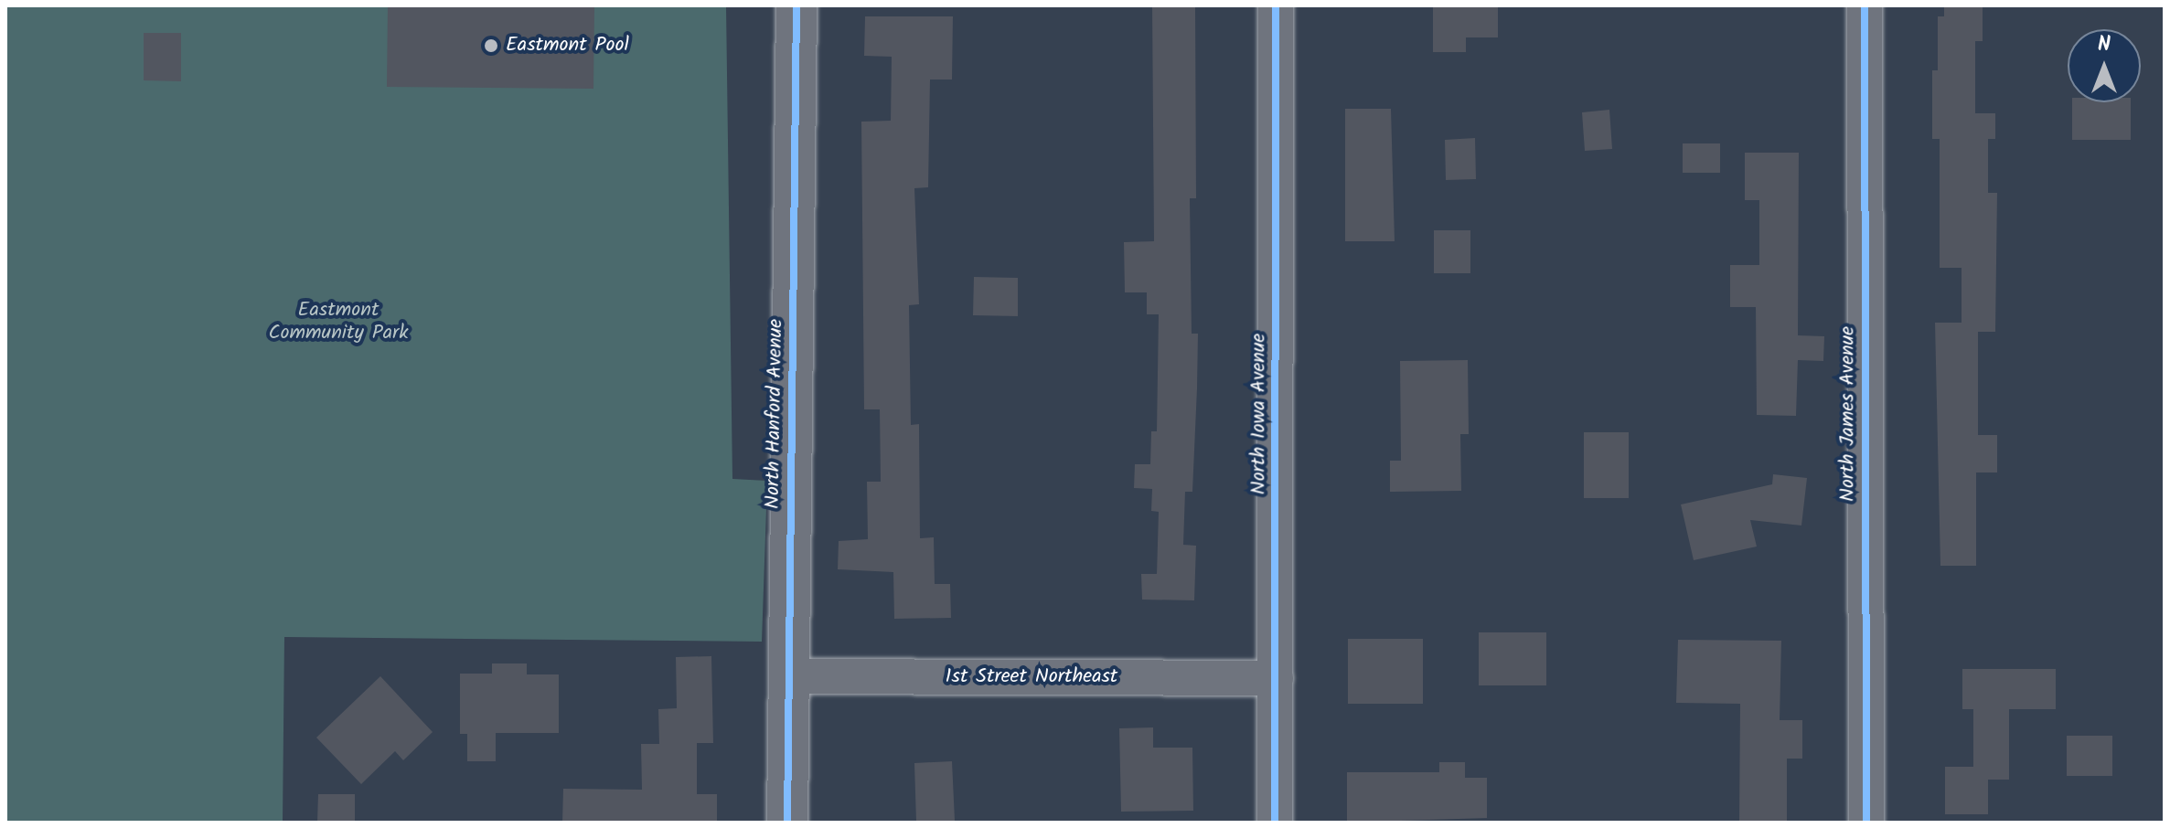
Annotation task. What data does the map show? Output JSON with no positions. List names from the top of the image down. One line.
{"streets":{"street":["North Hanford Avenue","North Iowa Avenue","North James Avenue","1st Street Northeast"]},"crossings":[["North Hanford Avenue","1st Street Northeast"],["North Iowa Avenue","1st Street Northeast"]],"parks":["Eastmont Community Park"],"places":["Eastmont Pool"],"north":"top"}
